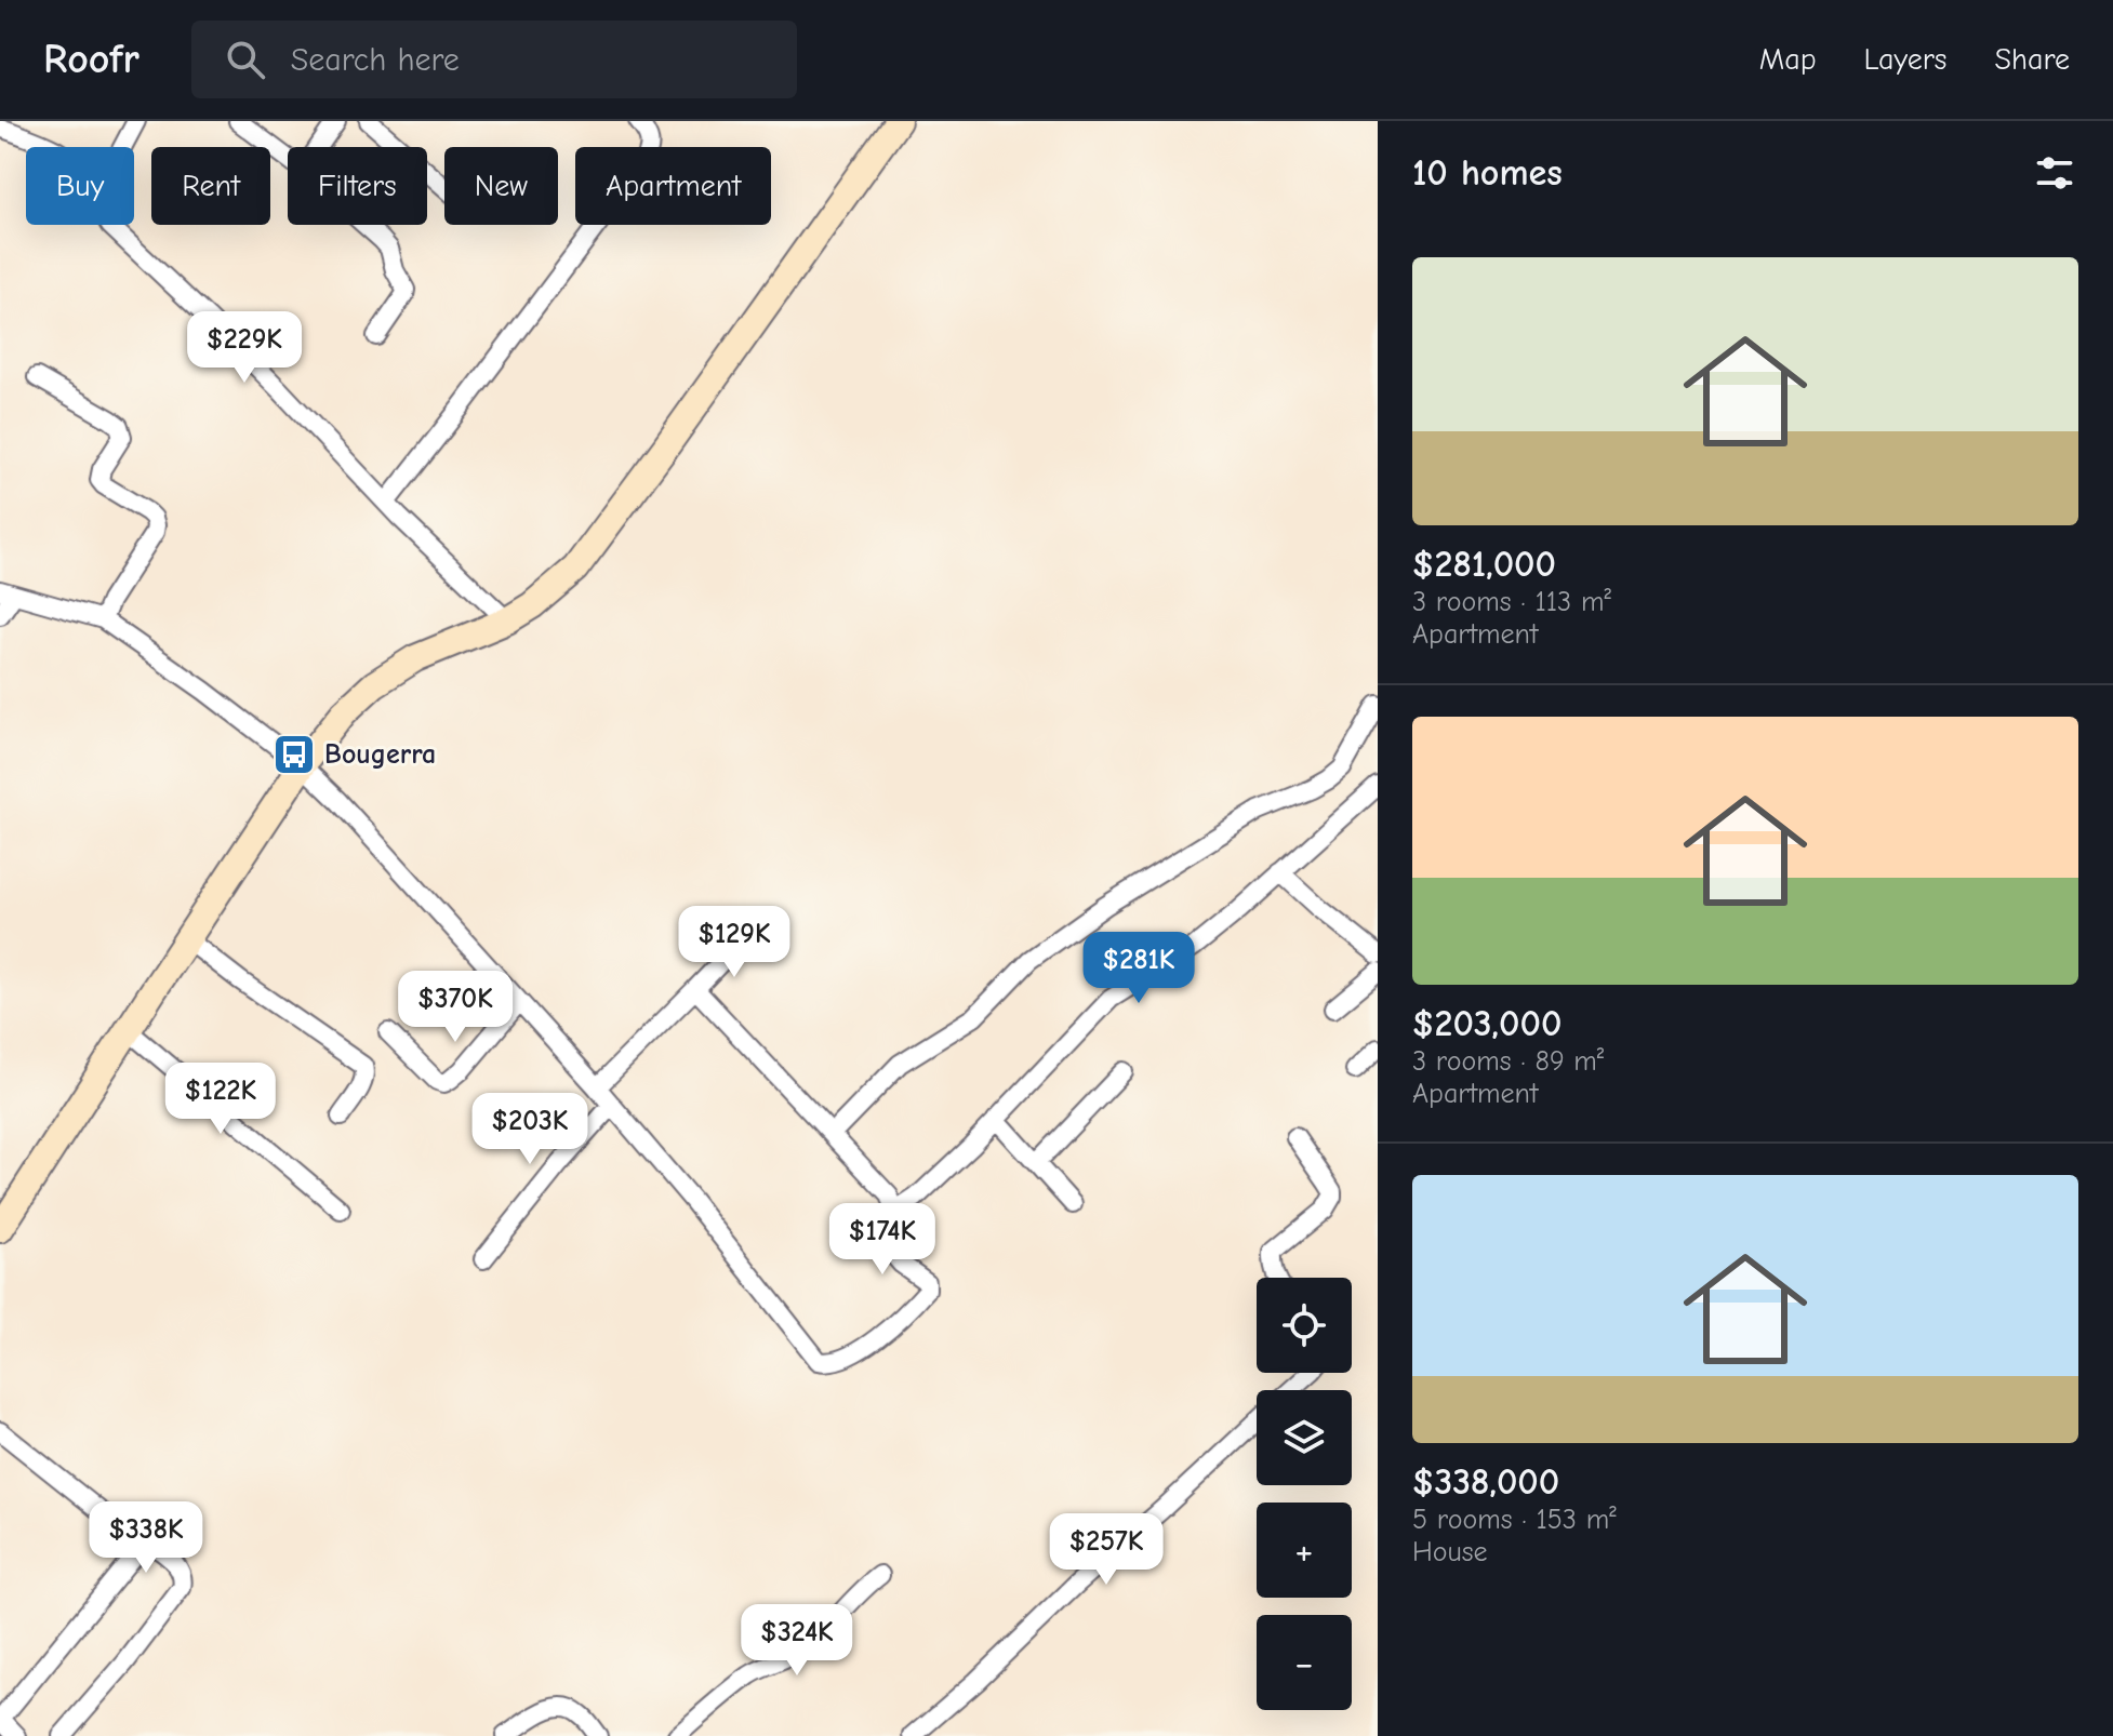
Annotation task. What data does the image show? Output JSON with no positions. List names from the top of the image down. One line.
{"places":{"bus stop":["Bougerra"]},"page":{"header":"Roofr","search":"Search here","nav":["Map","Layers","Share"],"heading":"10 homes","chip":["Buy","Rent","Filters","New","Apartment"],"list":[{"name":"$281,000","note":"3 rooms · 113 m² · Apartment"},{"name":"$203,000","note":"3 rooms · 89 m² · Apartment"},{"name":"$338,000","note":"5 rooms · 153 m² · House"}],"price":["$229K","$129K","$281K","$370K","$122K","$203K","$174K","$338K","$257K","$324K"],"map_buttons":["+","−"]}}
